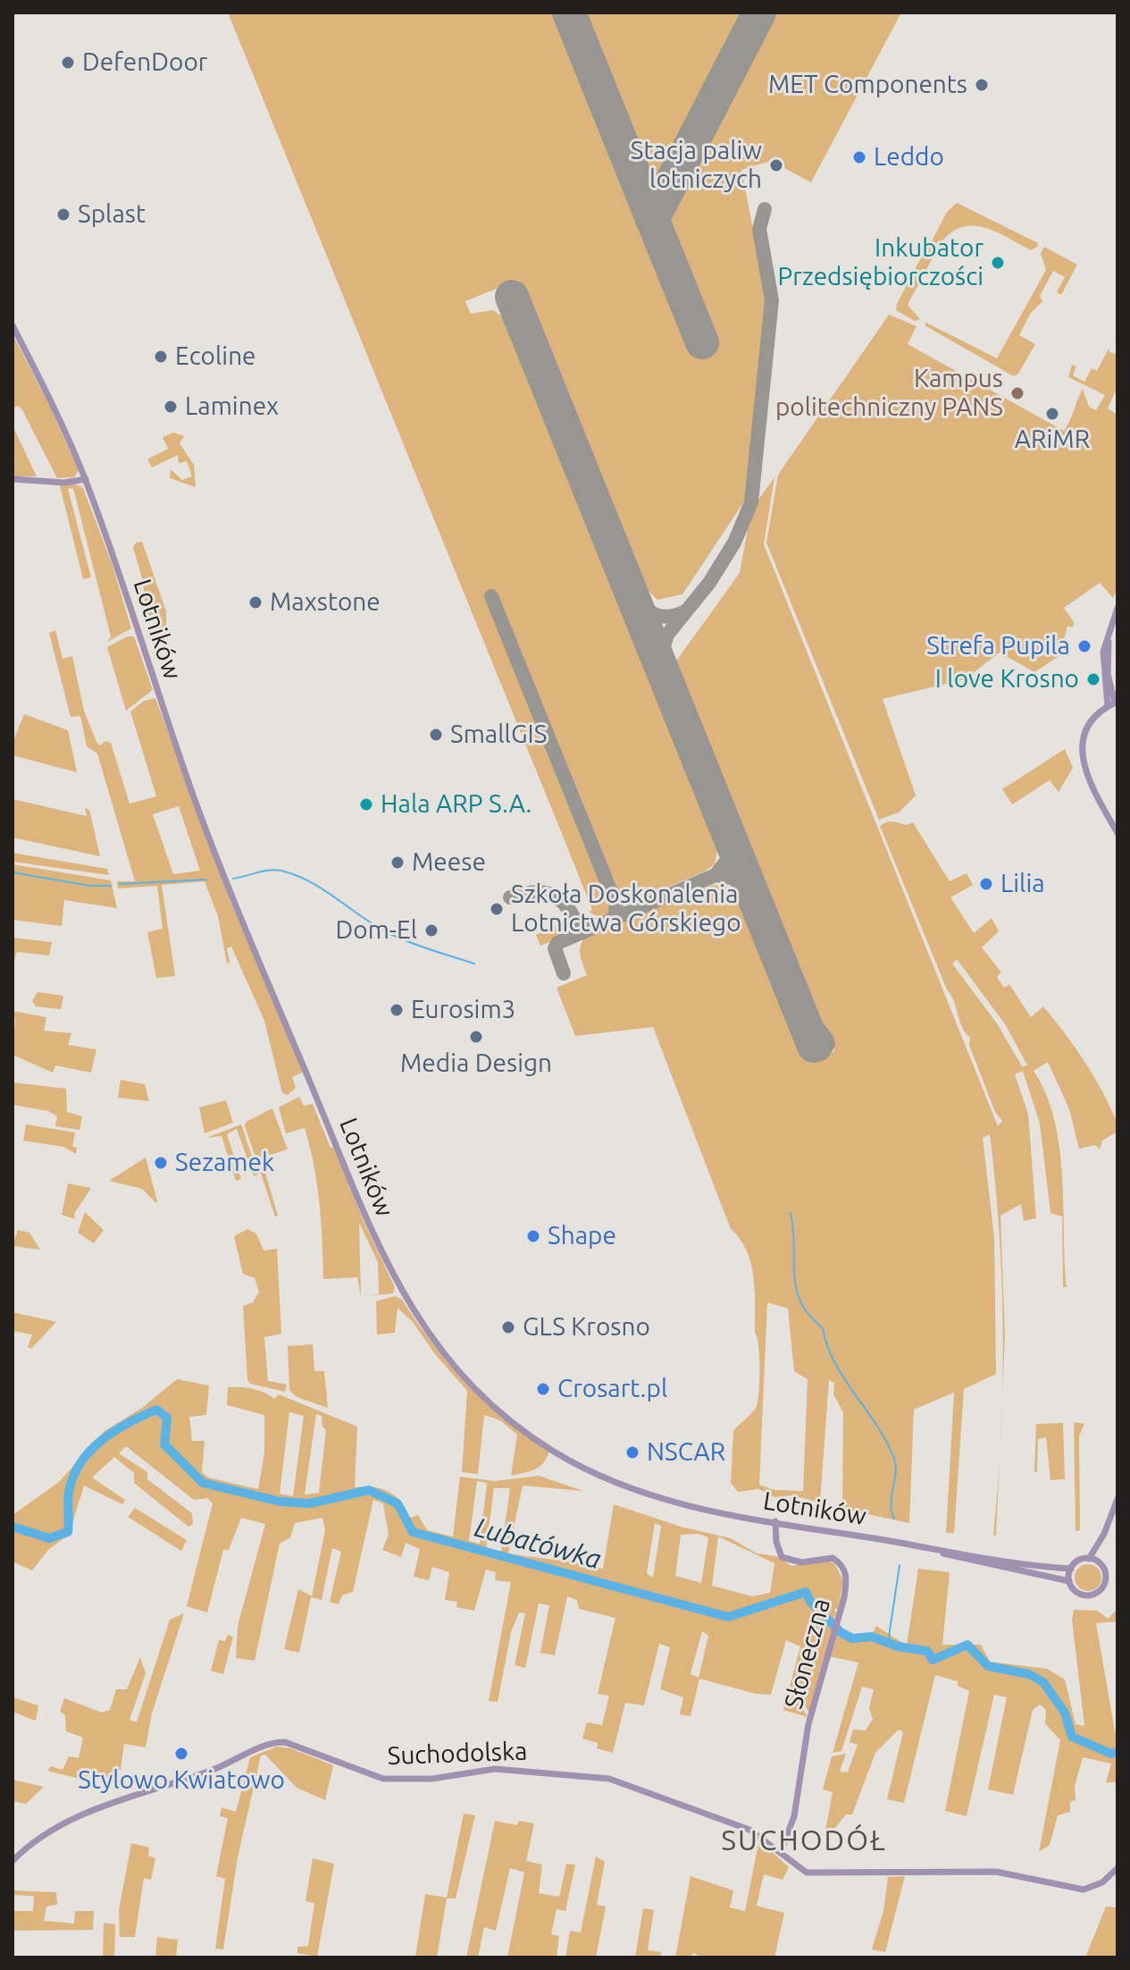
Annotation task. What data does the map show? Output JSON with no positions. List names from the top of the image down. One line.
{"streets":{"street":["Lotników","Słoneczna","Suchodolska"]},"crossings":[["Lotników","Słoneczna"],["Słoneczna","Suchodolska"]],"districts":["SUCHODÓŁ"],"water":["Lubatówka"],"places":["DefenDoor","MET Components","Leddo","Stacja paliw lotniczych","Splast","Inkubator Przedsiębiorczości","Ecoline","Kampus politechniczny PANS","Laminex","ARiMR","Maxstone","Strefa Pupila","I love Krosno","SmallGIS","Hala ARP S.A.","Meese","Lilia","Szkoła Doskonalenia Lotnictwa Górskiego","Dom-El","Eurosim3","Media Design","Sezamek","Shape","GLS Krosno","Crosart.pl","NSCAR","Stylowo Kwiatowo"]}
